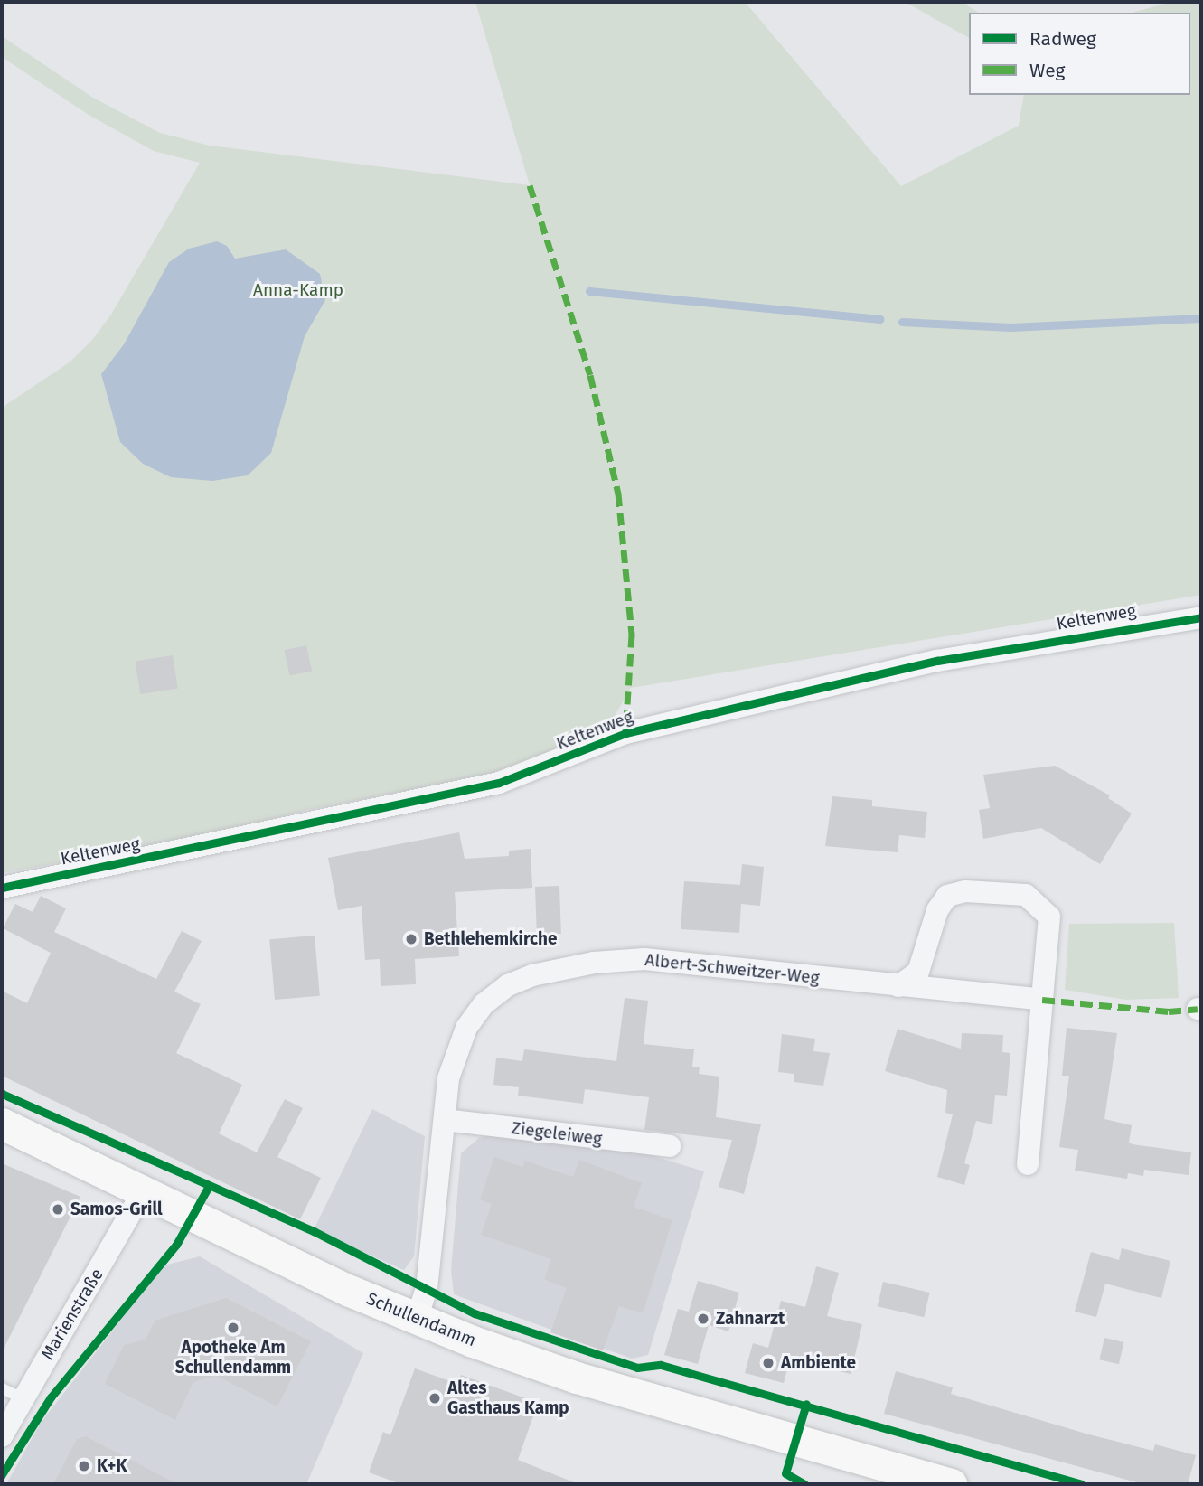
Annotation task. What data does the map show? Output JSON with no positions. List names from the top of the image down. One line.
{"streets":{"main road":["Schullendamm"],"street":["Keltenweg","Albert-Schweitzer-Weg","Ziegeleiweg","Marienstraße"]},"crossings":[["Albert-Schweitzer-Weg","Ziegeleiweg"],["Albert-Schweitzer-Weg","Schullendamm"],["Marienstraße","Schullendamm"]],"parks":["Anna-Kamp"],"places":["Bethlehemkirche","Samos-Grill","Zahnarzt","Apotheke Am Schullendamm","Ambiente","Altes Gasthaus Kamp","K+K"],"legend":["Radweg","Weg"]}
